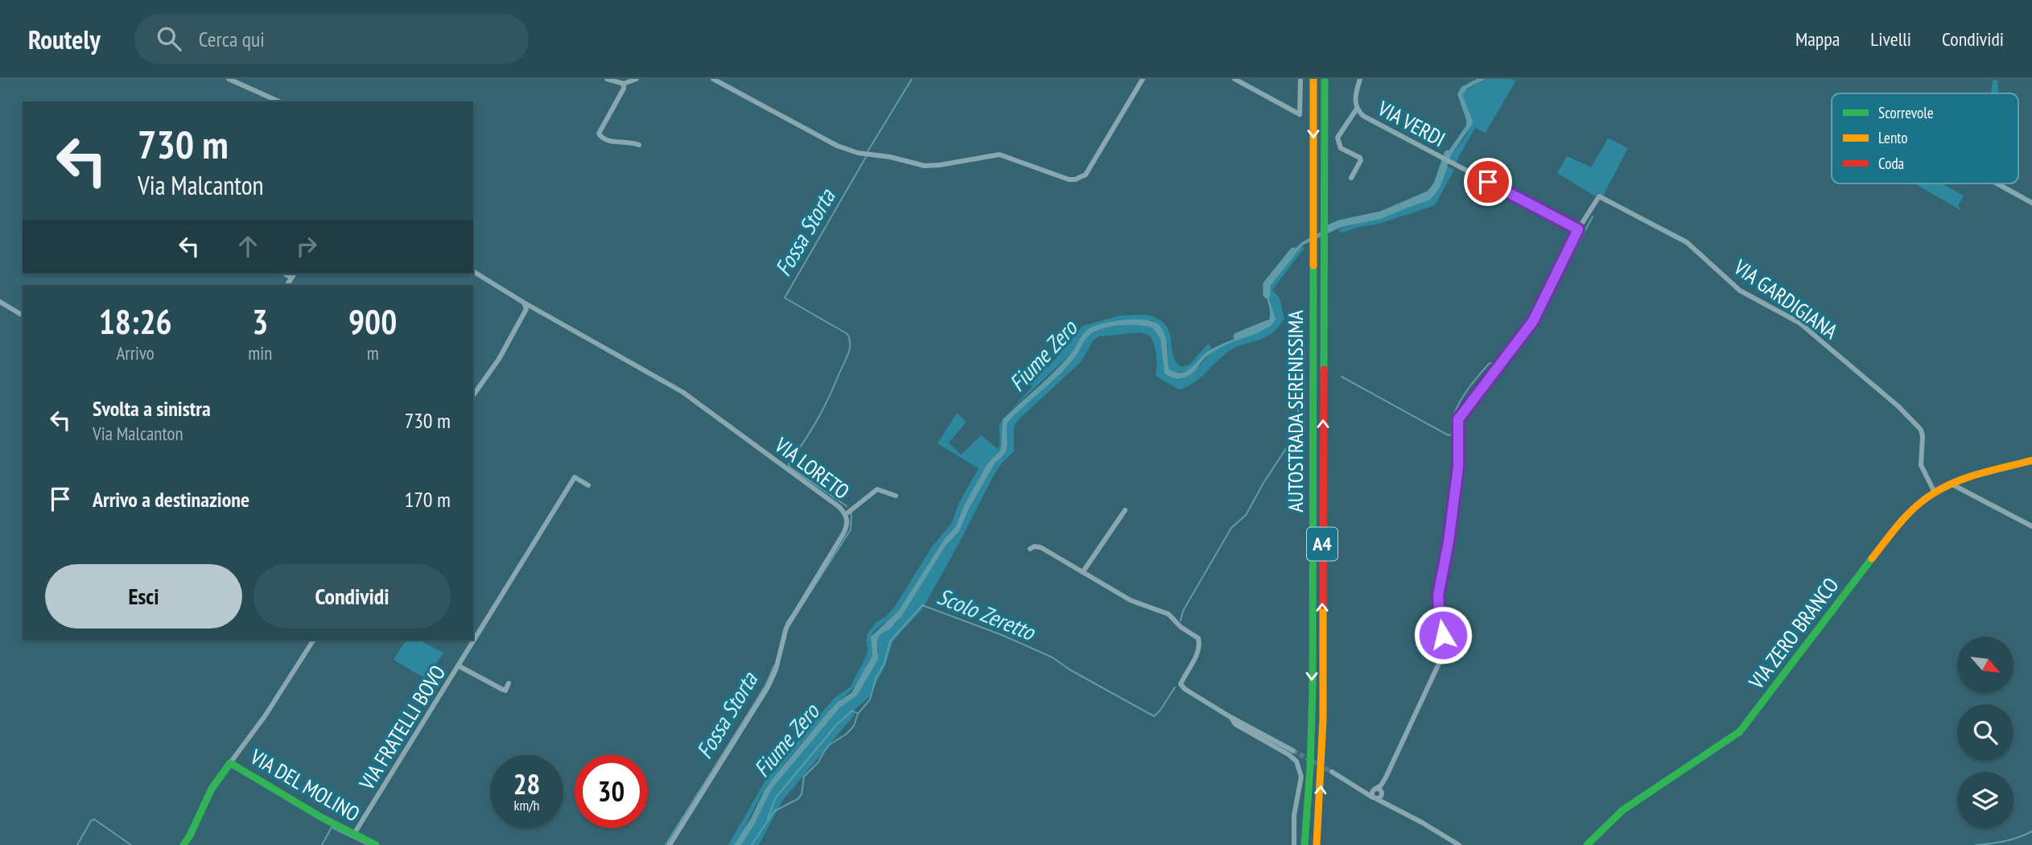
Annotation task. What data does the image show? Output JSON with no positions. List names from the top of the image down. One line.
{"streets":{"main road":["AUTOSTRADA SERENISSIMA","A4","VIA ZERO BRANCO","VIA DEL MOLINO"],"street":["VIA VERDI","VIA GARDIGIANA","VIA LORETO","VIA FRATELLI BOVO"]},"crossings":[["VIA VERDI","VIA GARDIGIANA"],["VIA GARDIGIANA","VIA ZERO BRANCO"],["VIA FRATELLI BOVO","VIA DEL MOLINO"]],"water":["Fossa Storta","Fiume Zero","Scolo Zeretto"],"legend":["Scorrevole","Lento","Coda"],"north":"bottom right","page":{"header":"Routely","search":"Cerca qui","nav":["Mappa","Livelli","Condividi"],"turn":["730 m","Via Malcanton"],"eta":["18:26","Arrivo","3","min","900","m"],"list":[{"name":"Svolta a sinistra","note":"Via Malcanton","value":"730 m"},{"name":"Arrivo a destinazione","value":"170 m"}],"buttons":["Esci","Condividi"],"speed":"28 km/h","limit":"30"}}
